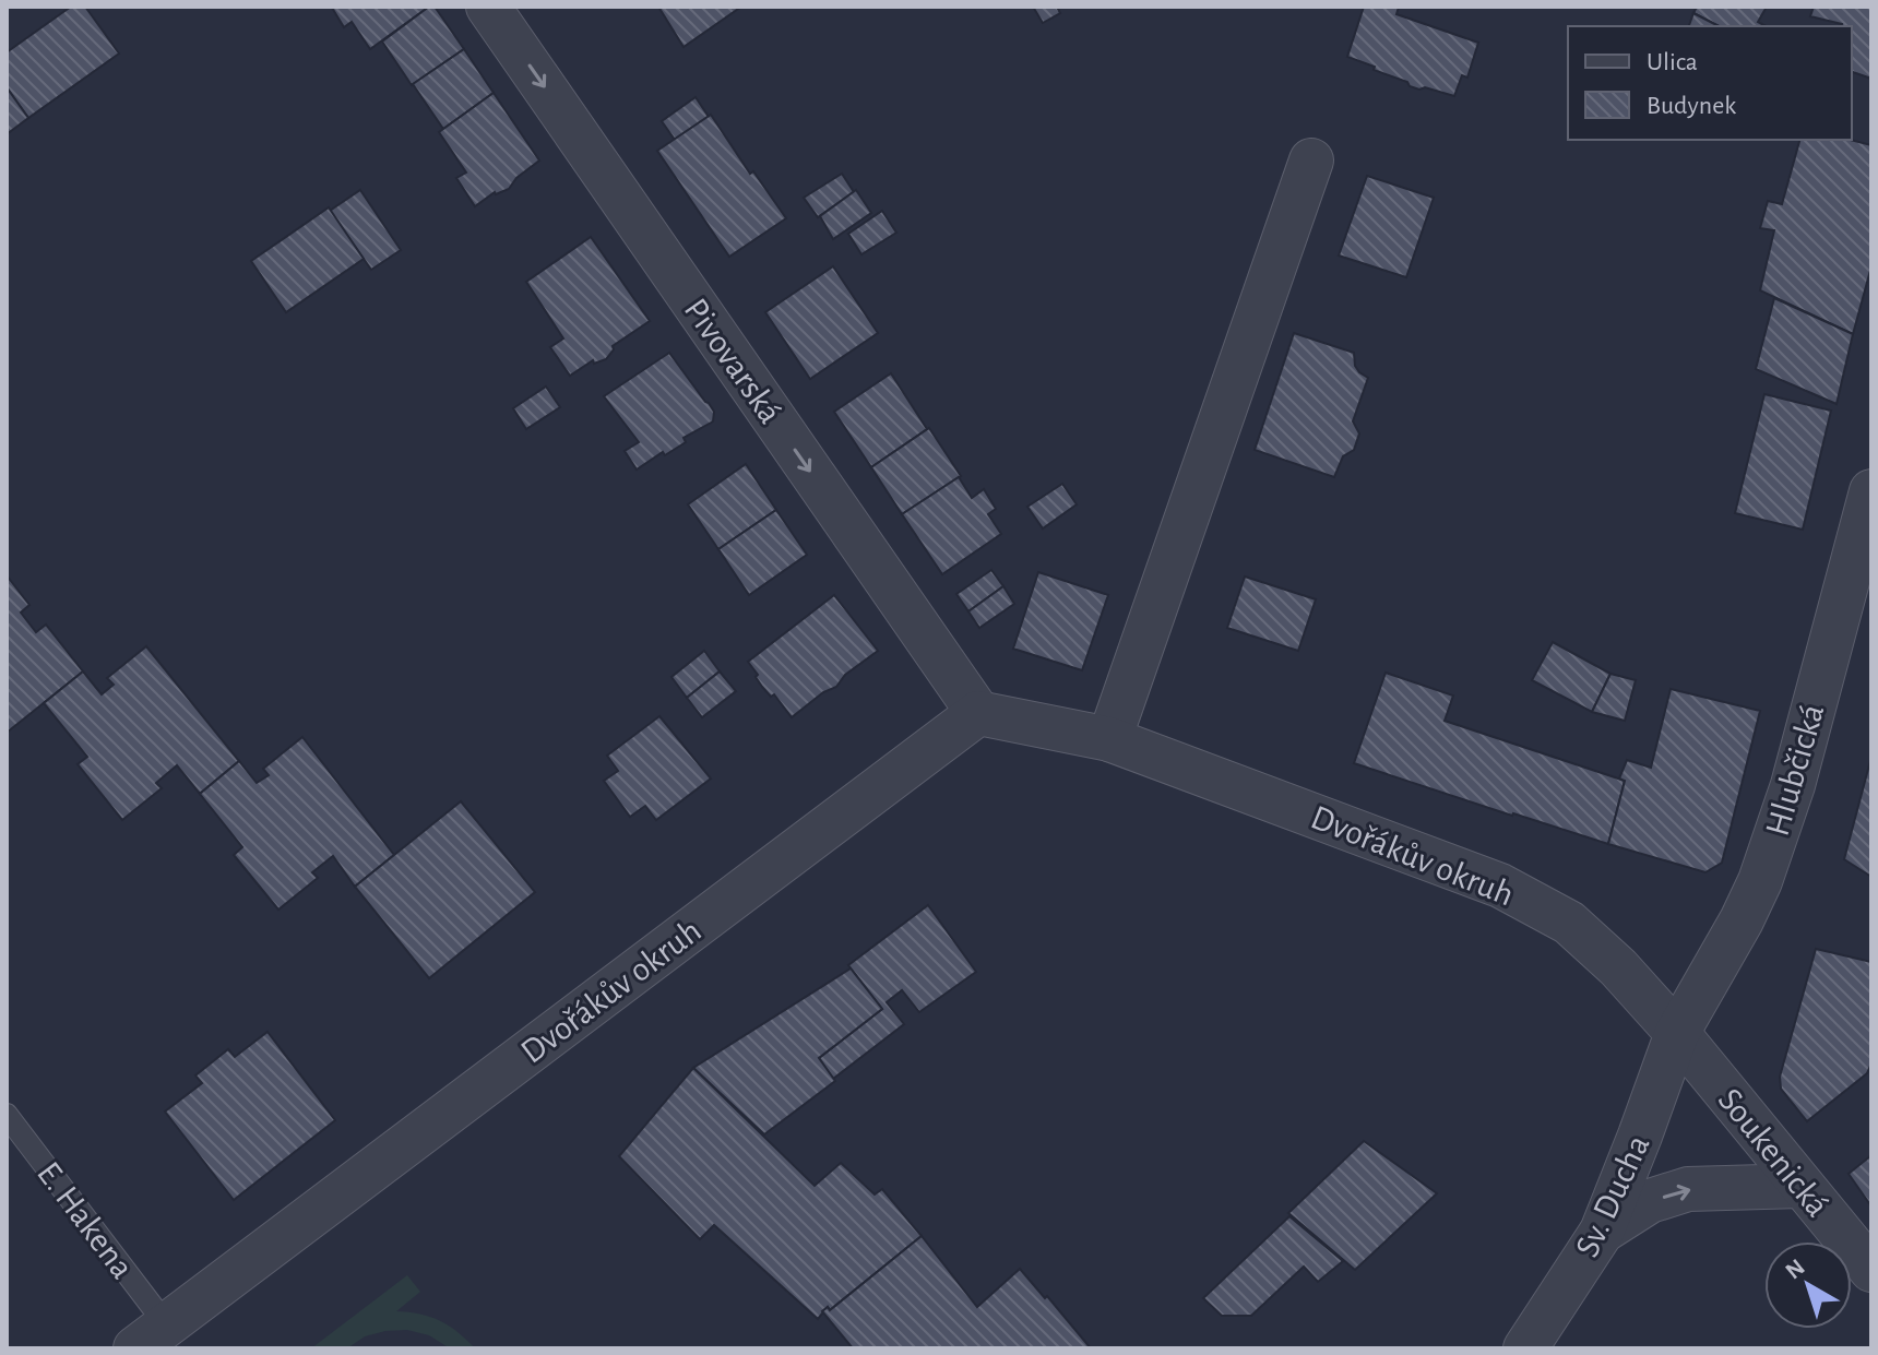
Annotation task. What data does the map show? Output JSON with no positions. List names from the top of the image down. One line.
{"streets":{"street":["Pivovarská","Hlubčická","Dvořákův okruh","Soukenická","Sv. Ducha"],"lane":["E. Hakena"]},"crossings":[["Pivovarská","Dvořákův okruh"],["Hlubčická","Dvořákův okruh"],["Hlubčická","Soukenická"],["Hlubčická","Sv. Ducha"],["Dvořákův okruh","Soukenická"],["Dvořákův okruh","Sv. Ducha"],["Dvořákův okruh","E. Hakena"],["Soukenická","Sv. Ducha"]],"one_way":["Pivovarská"],"legend":["Ulica","Budynek"],"north":"top left"}
